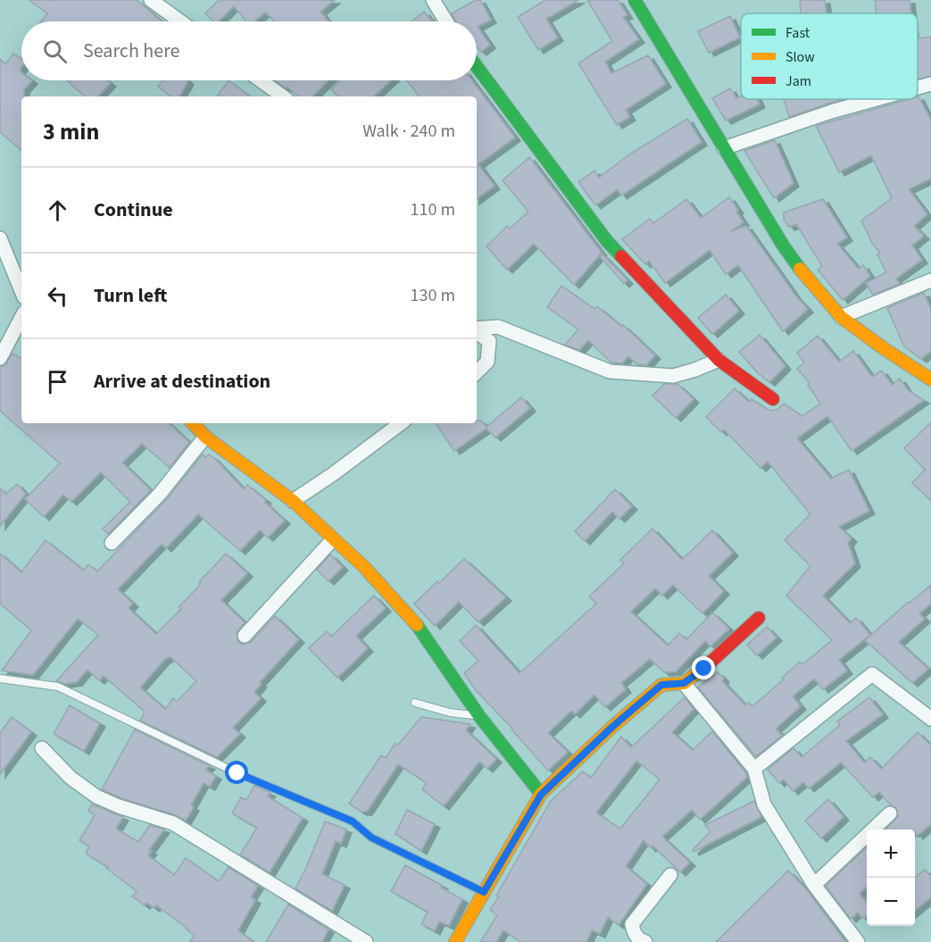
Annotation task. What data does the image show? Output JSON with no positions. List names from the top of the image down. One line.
{"legend":["Fast","Slow","Jam"],"page":{"search":"Search here","heading":["3 min","Walk · 240 m"],"list":[["Continue","110 m"],["Turn left","130 m"],"Arrive at destination"],"map_buttons":["+","−"]}}
